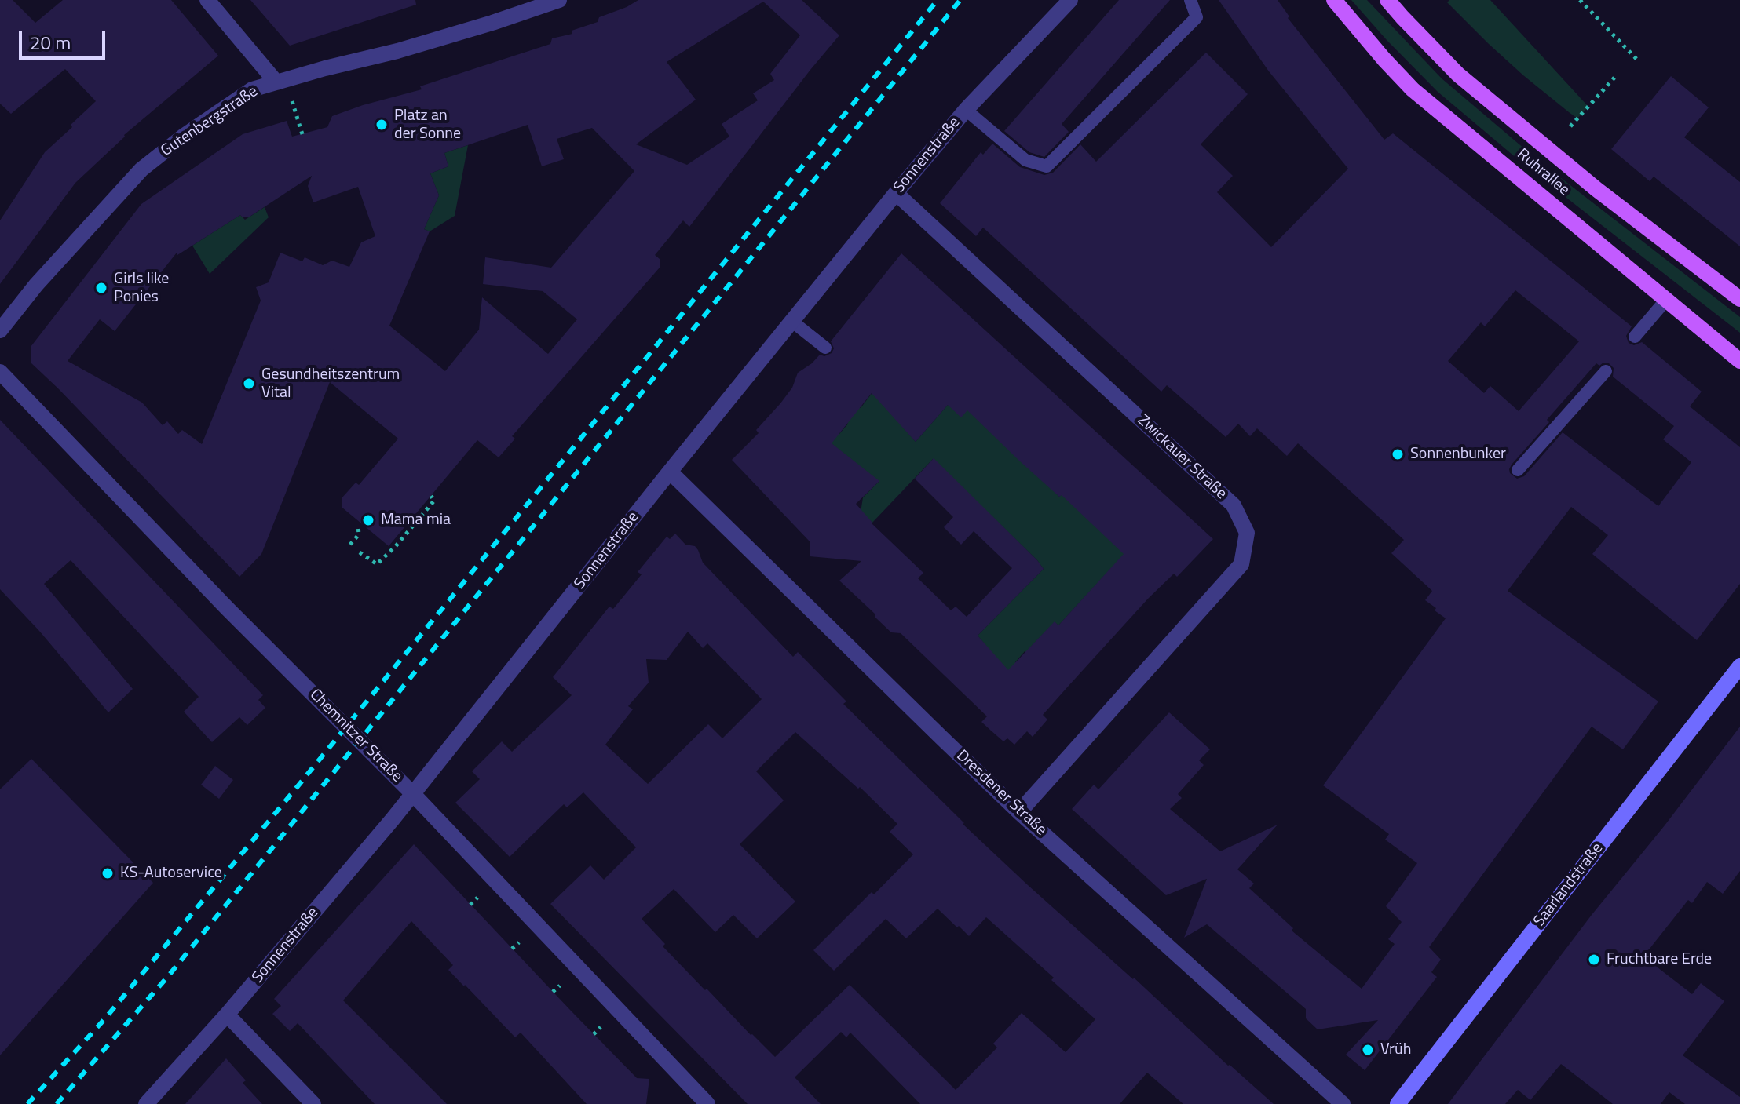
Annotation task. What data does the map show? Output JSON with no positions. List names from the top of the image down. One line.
{"streets":{"main road":["Ruhrallee"],"street":["Gutenbergstraße","Sonnenstraße","Zwickauer Straße","Chemnitzer Straße","Dresdener Straße","Saarlandstraße"]},"crossings":[["Sonnenstraße","Zwickauer Straße"],["Sonnenstraße","Chemnitzer Straße"],["Sonnenstraße","Dresdener Straße"],["Zwickauer Straße","Dresdener Straße"]],"places":["Platz an der Sonne","Girls like Ponies","Gesundheitszentrum Vital","Sonnenbunker","Mama mia","KS-Autoservice","Fruchtbare Erde","Vrüh"],"scale_bar":"20 m"}
